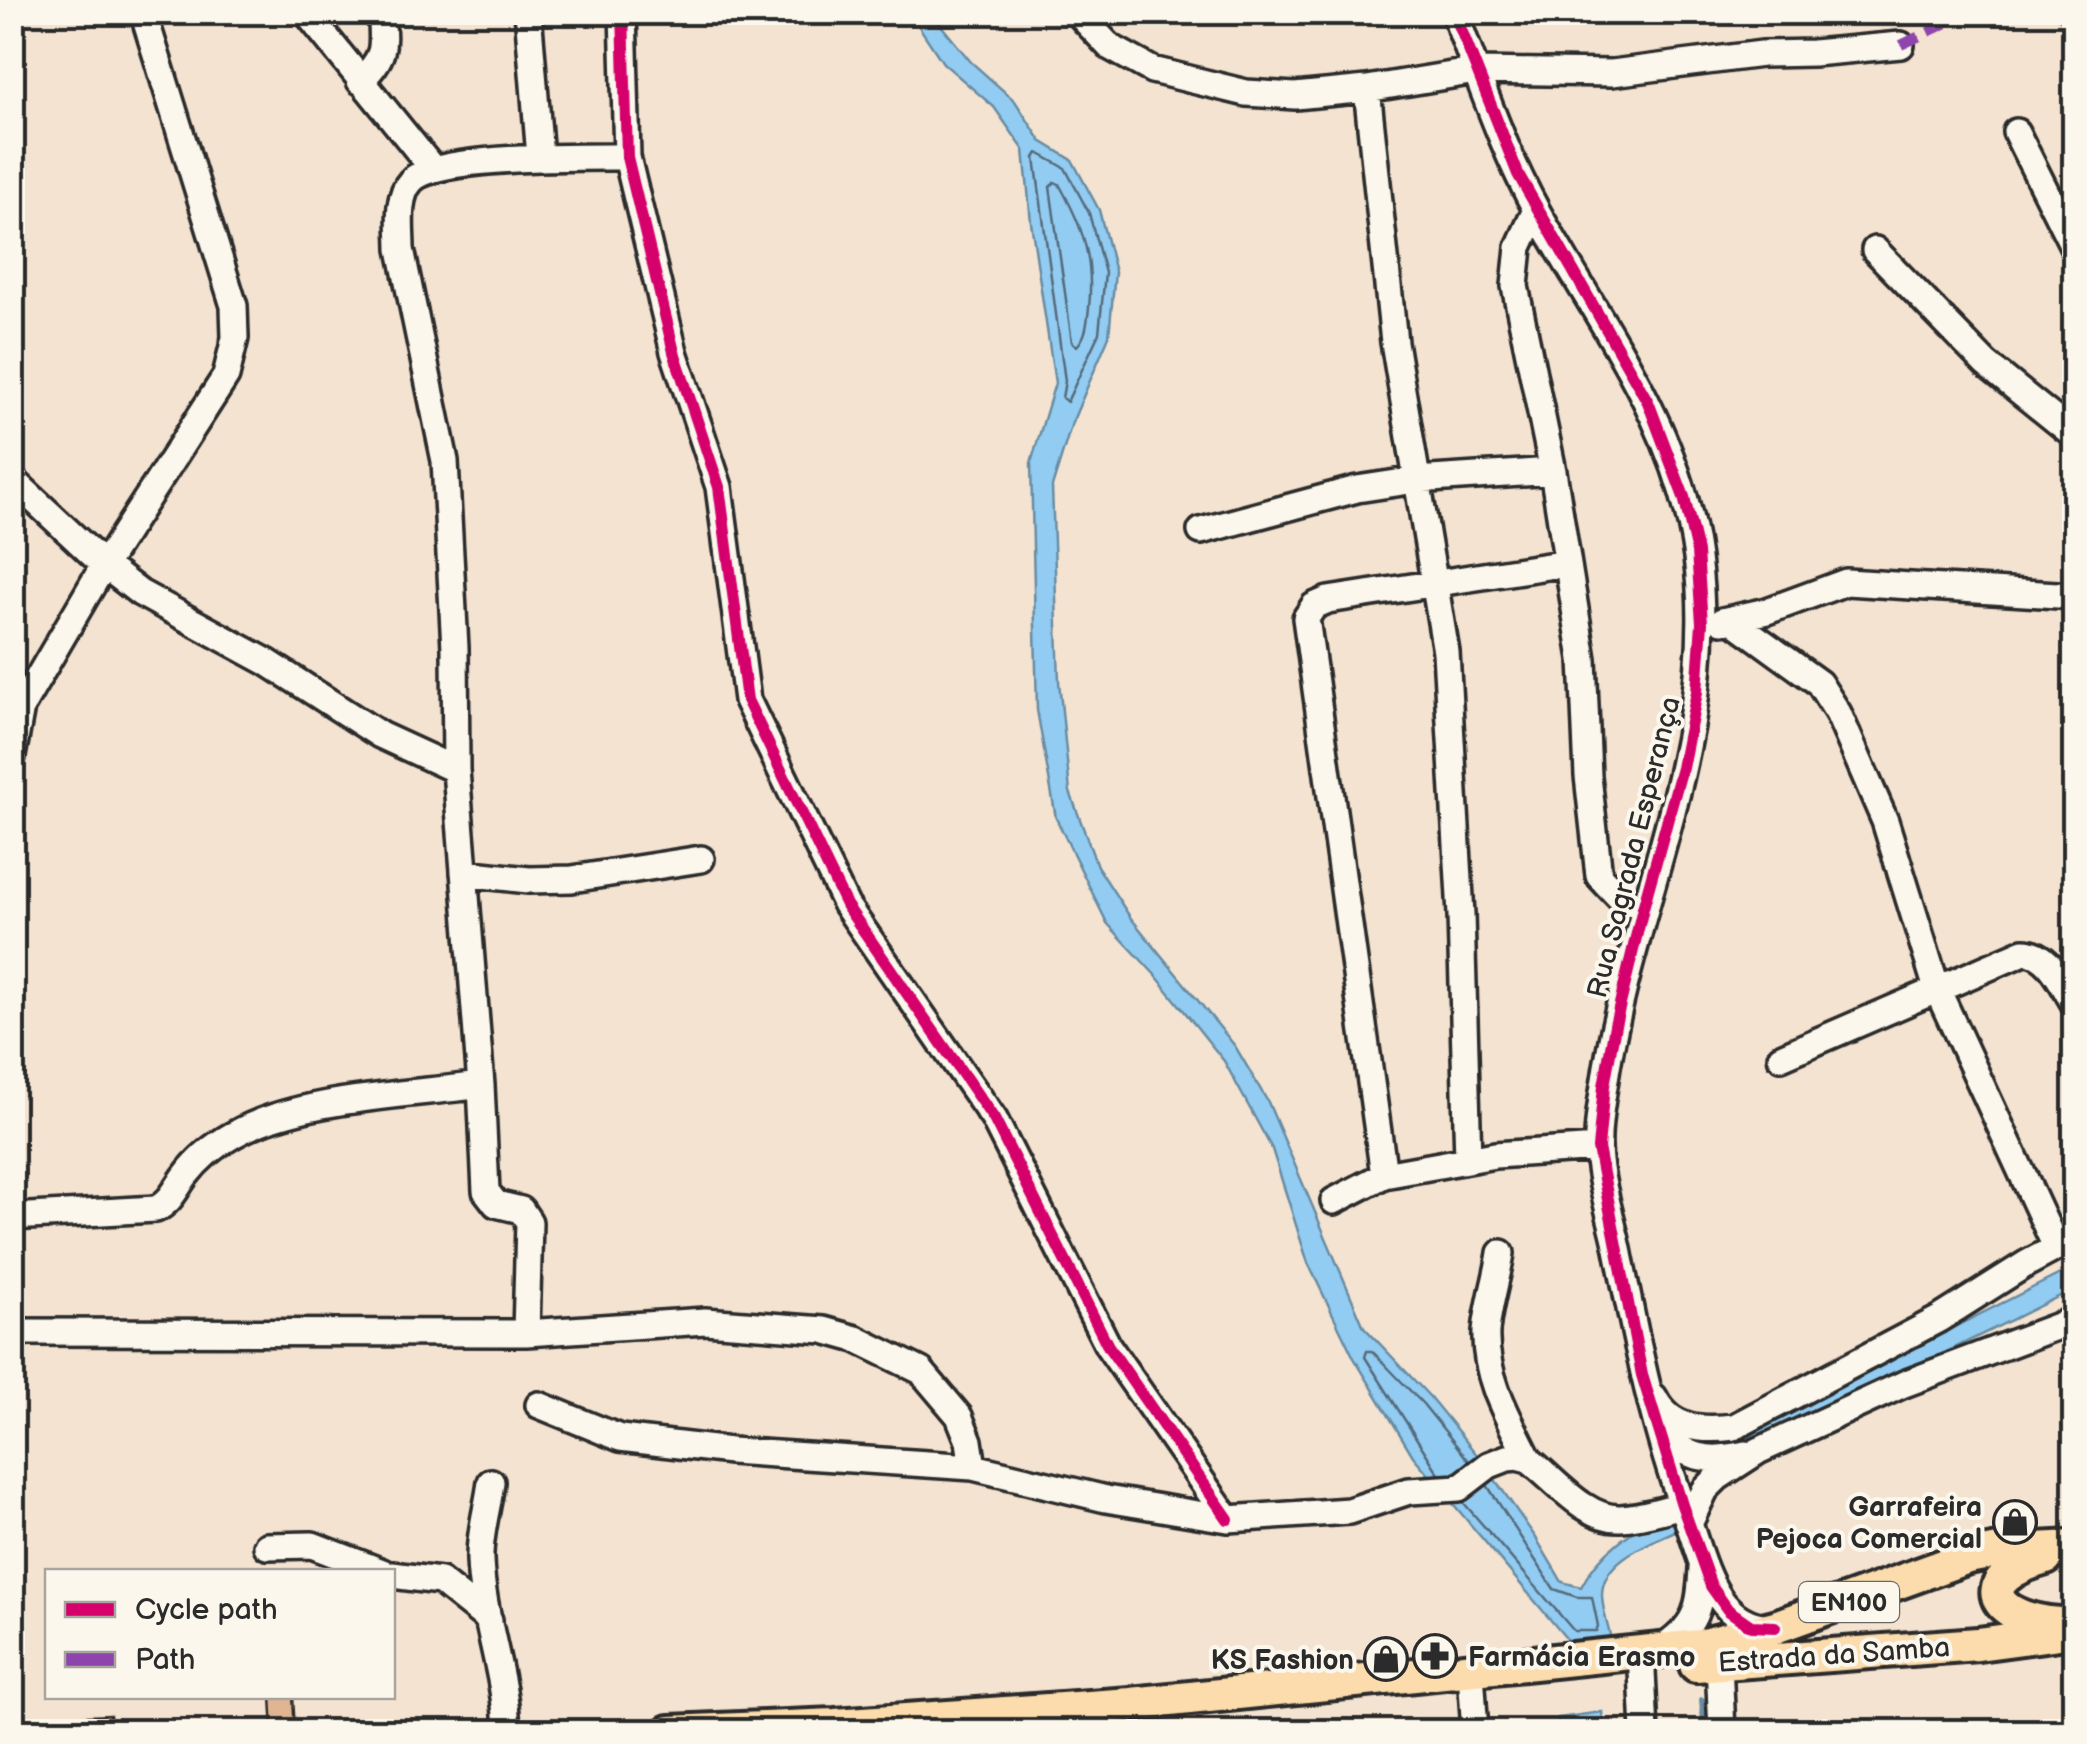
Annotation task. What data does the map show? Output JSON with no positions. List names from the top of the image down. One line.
{"streets":{"main road":["EN100","Estrada da Samba"],"street":["Rua Sagrada Esperança"]},"places":{"shop":["Garrafeira Pejoca Comercial","KS Fashion"],"pharmacy":["Farmácia Erasmo"]},"legend":["Cycle path","Path"]}
